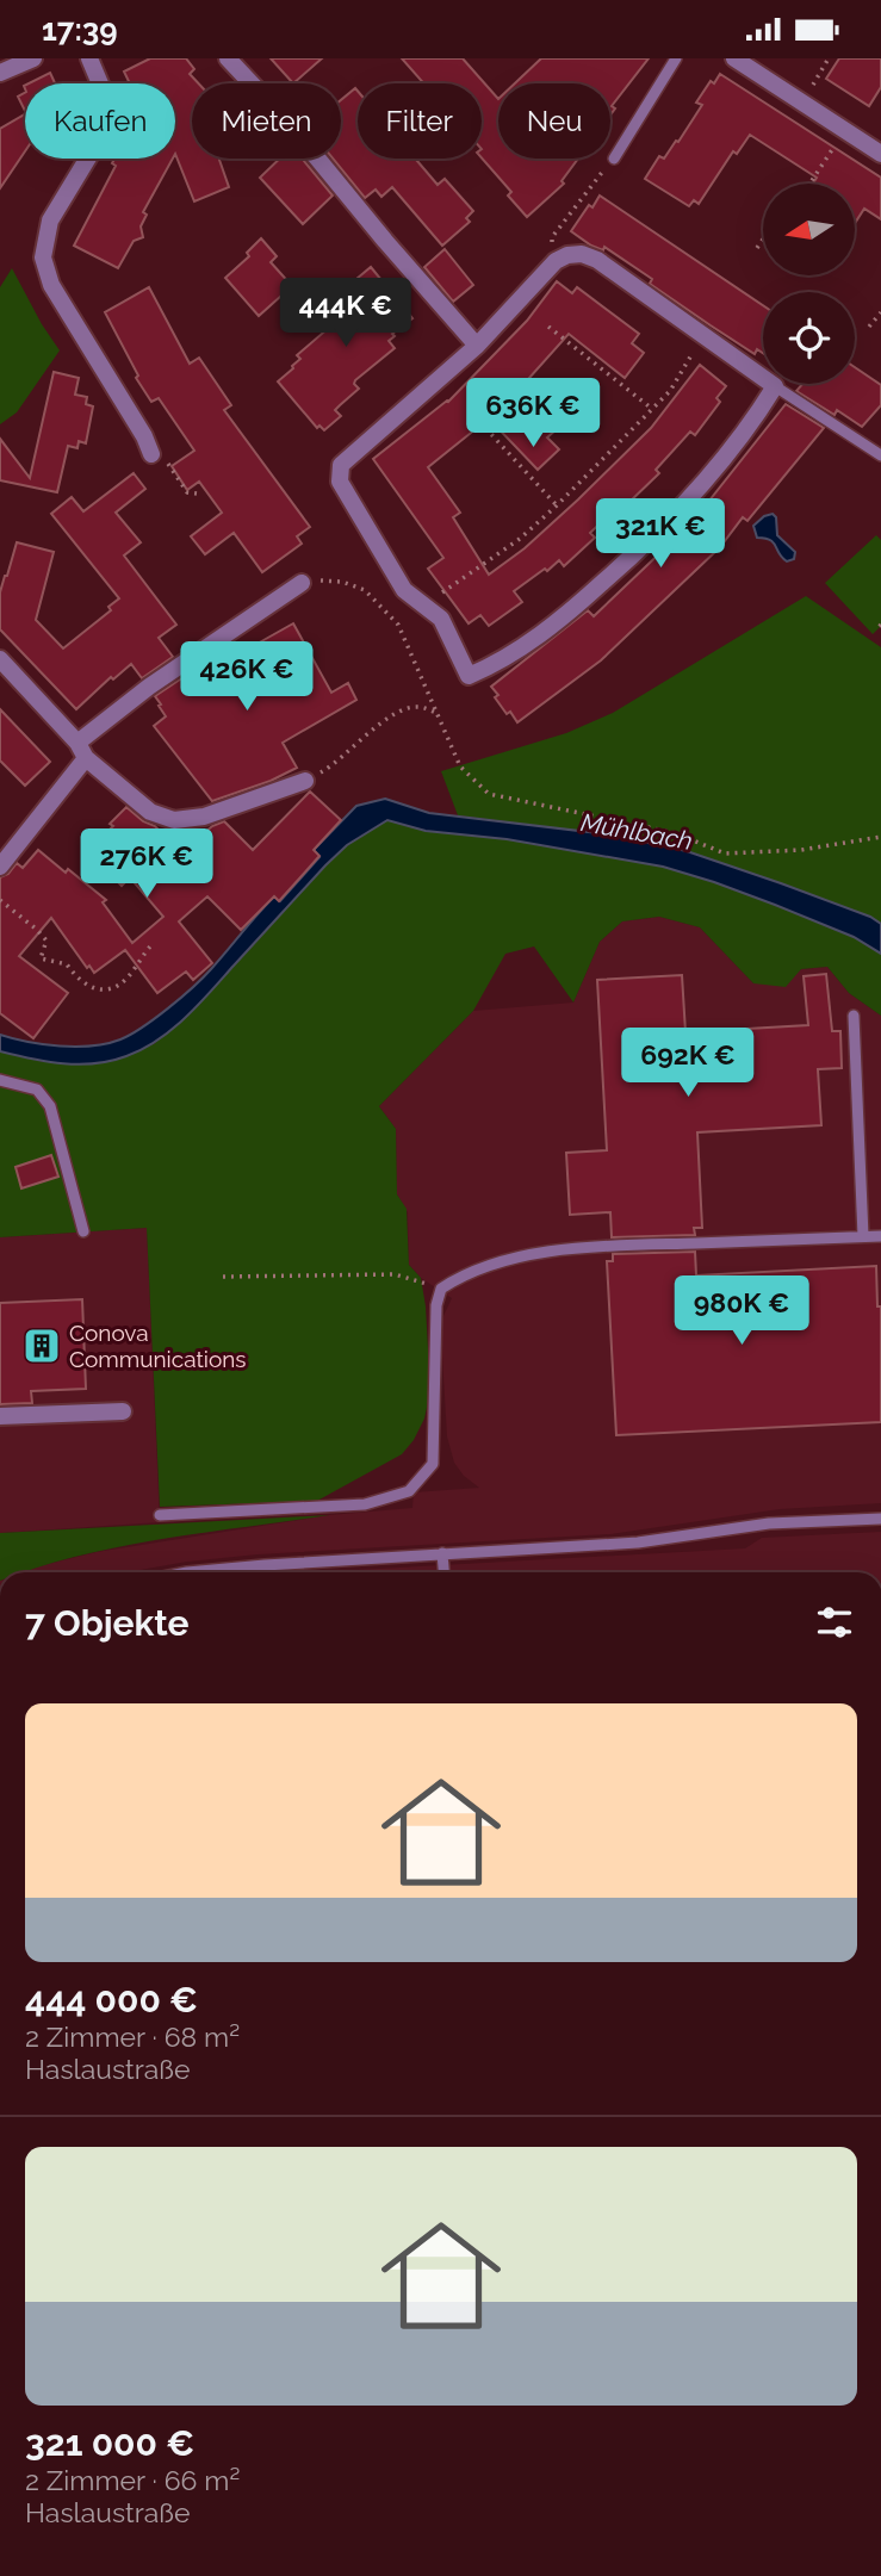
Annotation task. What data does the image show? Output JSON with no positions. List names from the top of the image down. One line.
{"water":["Mühlbach"],"places":{"building":["Conova Communications"]},"north":"left","page":{"status":"17:39","chip":["Kaufen","Mieten","Filter","Neu"],"price":["444K €","636K €","321K €","426K €","276K €","692K €","980K €"],"heading":"7 Objekte","list":[{"name":"444 000 €","note":"2 Zimmer · 68 m² · Haslaustraße"},{"name":"321 000 €","note":"2 Zimmer · 66 m² · Haslaustraße"}]}}
